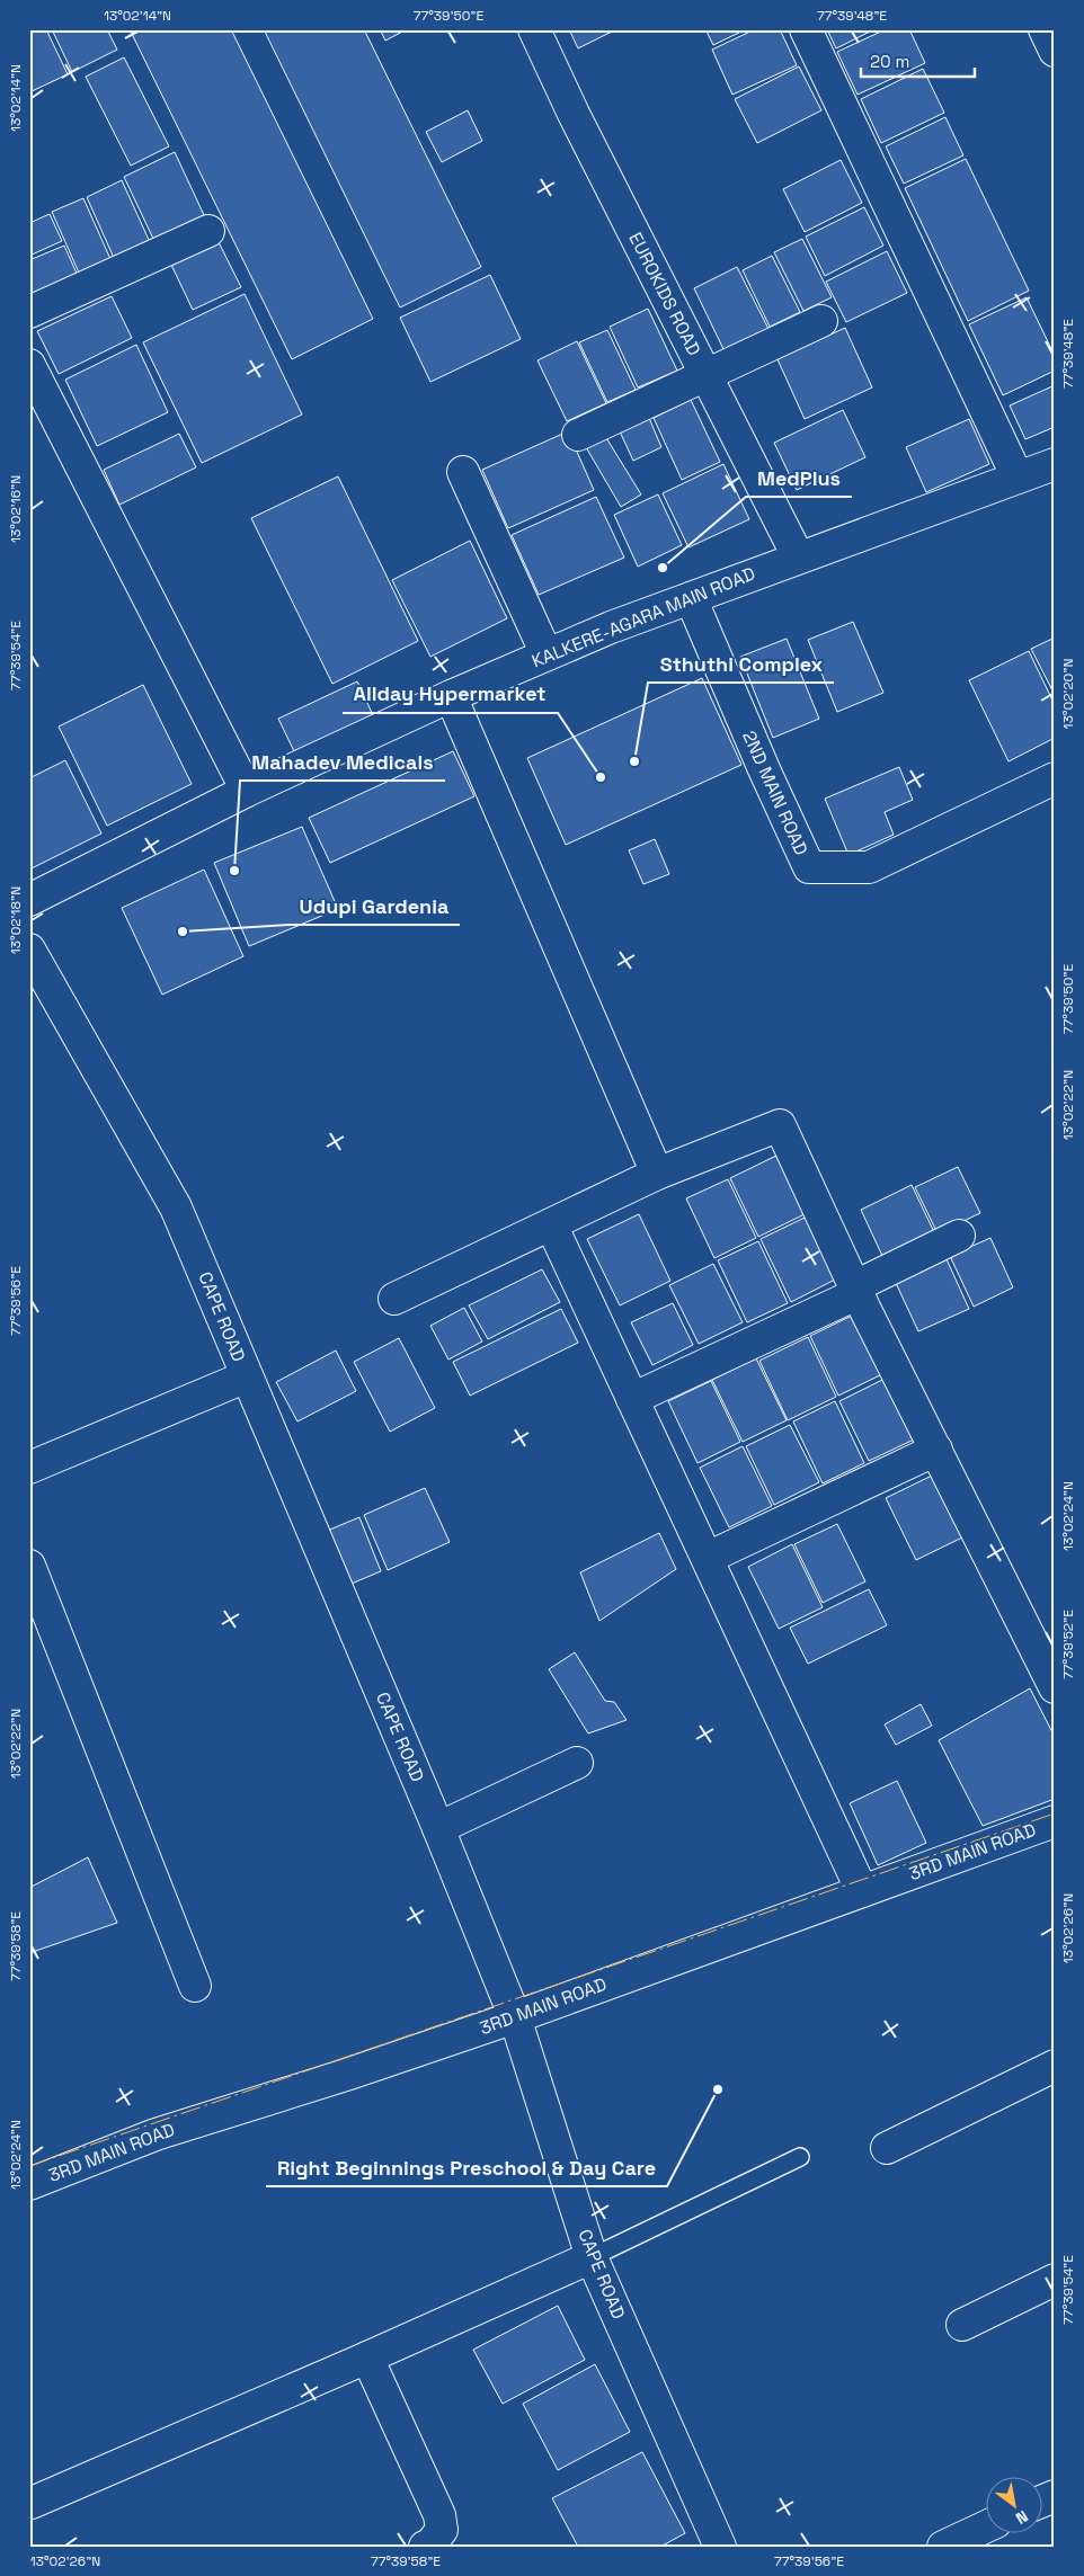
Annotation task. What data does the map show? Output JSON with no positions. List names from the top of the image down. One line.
{"streets":{"street":["EUROKIDS ROAD","KALKERE-AGARA MAIN ROAD","2ND MAIN ROAD","CAPE ROAD","3RD MAIN ROAD"]},"crossings":[["EUROKIDS ROAD","KALKERE-AGARA MAIN ROAD"],["KALKERE-AGARA MAIN ROAD","2ND MAIN ROAD"],["CAPE ROAD","3RD MAIN ROAD"]],"places":["MedPlus","Sthuthi Complex","Allday Hypermarket","Mahadev Medicals","Udupi Gardenia","Right Beginnings Preschool & Day Care"],"scale_bar":"20 m","north":"bottom right","coordinates":["13°02'14\"N","77°39'50\"E","77°39'48\"E","13°02'16\"N","77°39'54\"E","13°02'20\"N","13°02'18\"N","13°02'22\"N","77°39'56\"E","13°02'24\"N","77°39'52\"E","13°02'26\"N","77°39'58\"E"]}
